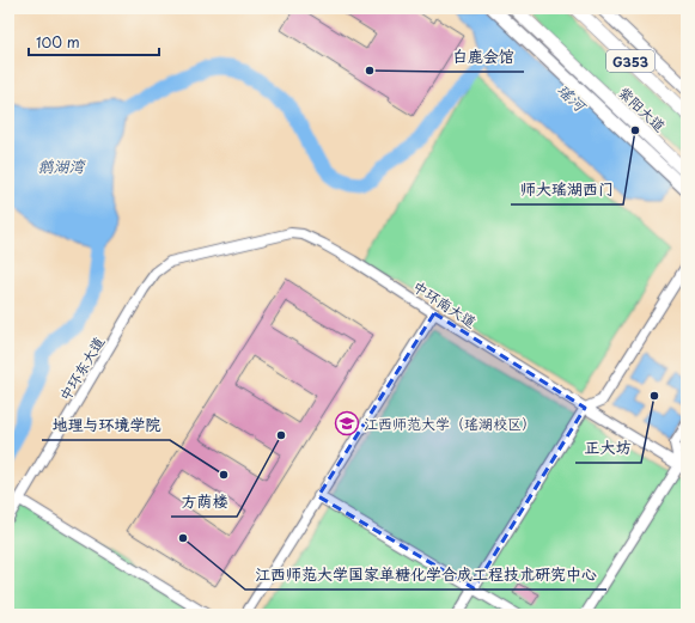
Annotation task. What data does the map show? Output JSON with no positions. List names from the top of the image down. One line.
{"streets":{"highway":["G353","紫阳大道"],"street":["中环南大道","中环东大道"]},"crossings":[["中环南大道","中环东大道"]],"water":["瑶河","鹅湖湾"],"places":{"other":["白鹿会馆","师大瑶湖西门","正大坊","方荫楼","地理与环境学院","江西师范大学国家单糖化学合成工程技术研究中心"],"school or university":["江西师范大学（瑶湖校区）"]},"scale_bar":"100 m"}
